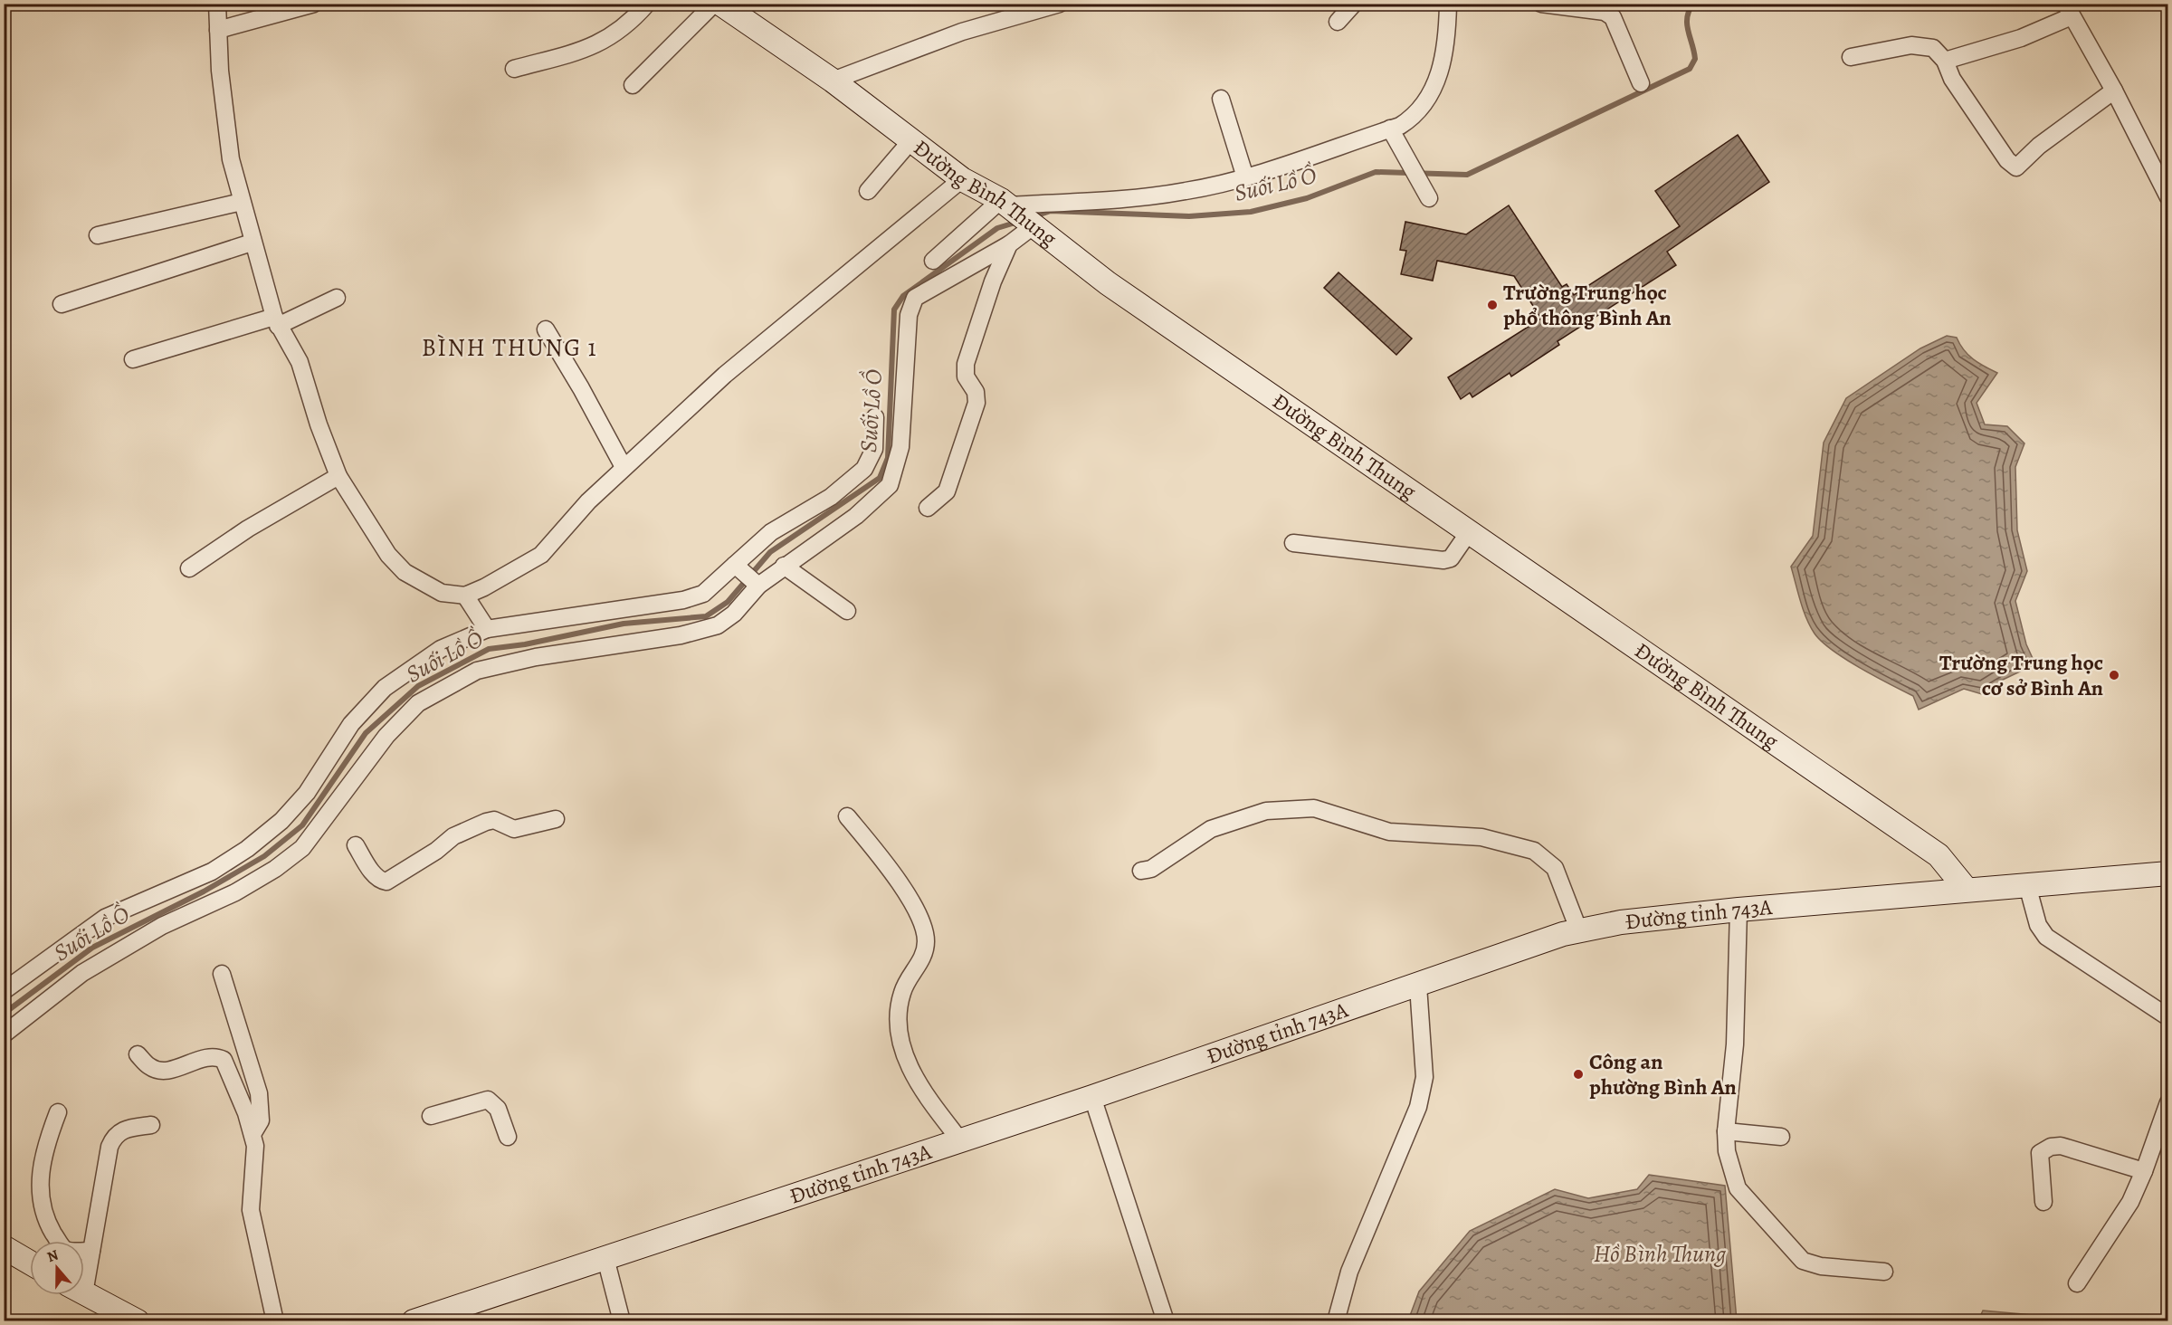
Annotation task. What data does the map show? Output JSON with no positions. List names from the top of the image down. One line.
{"streets":{"main road":["Đường Bình Thung","Đường tỉnh 743A"]},"crossings":[["Đường Bình Thung","Đường tỉnh 743A"]],"districts":["BÌNH THUNG 1"],"water":["Suối Lồ Ồ","Hồ Bình Thung"],"places":["Trường Trung học phổ thông Bình An","Trường Trung học cơ sở Bình An","Công an phường Bình An"],"north":"top"}
